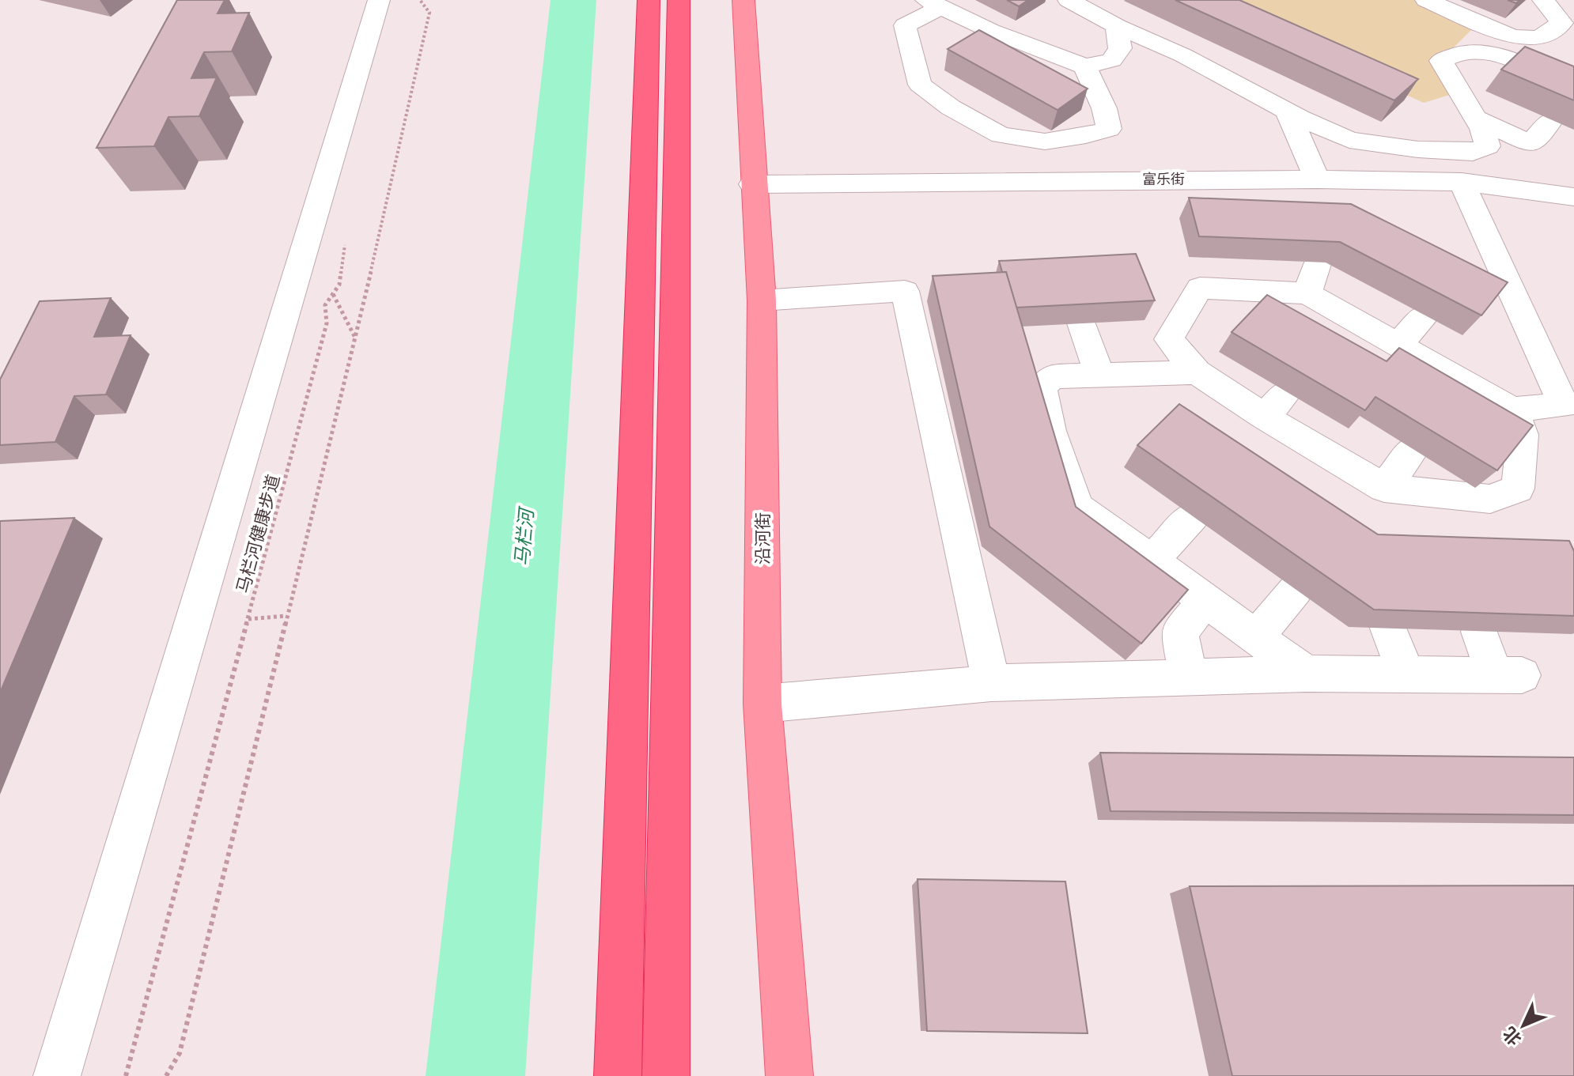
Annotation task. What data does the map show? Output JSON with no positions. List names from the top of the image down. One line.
{"streets":{"main road":["沿河街"],"street":["富乐街"],"path":["马栏河健康步道"]},"crossings":[["富乐街","沿河街"]],"water":["马栏河"],"north":"bottom left"}
